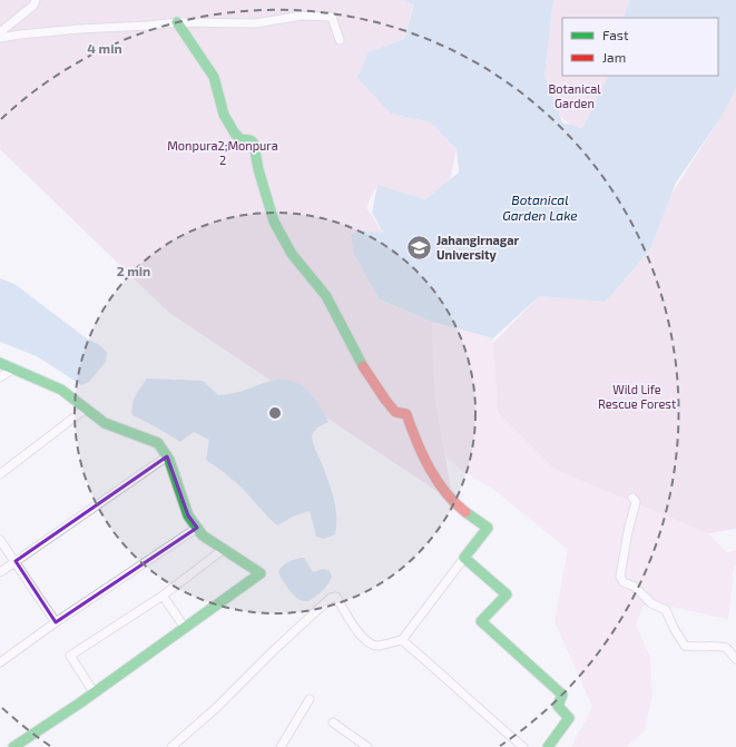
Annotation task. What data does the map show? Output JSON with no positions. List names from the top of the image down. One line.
{"water":["Botanical Garden Lake"],"parks":["Botanical Garden","Monpura2;Monpura 2","Wild Life Rescue Forest"],"places":{"school or university":["Jahangirnagar University"]},"legend":["Fast","Jam"],"rings":["4 min","2 min"]}
